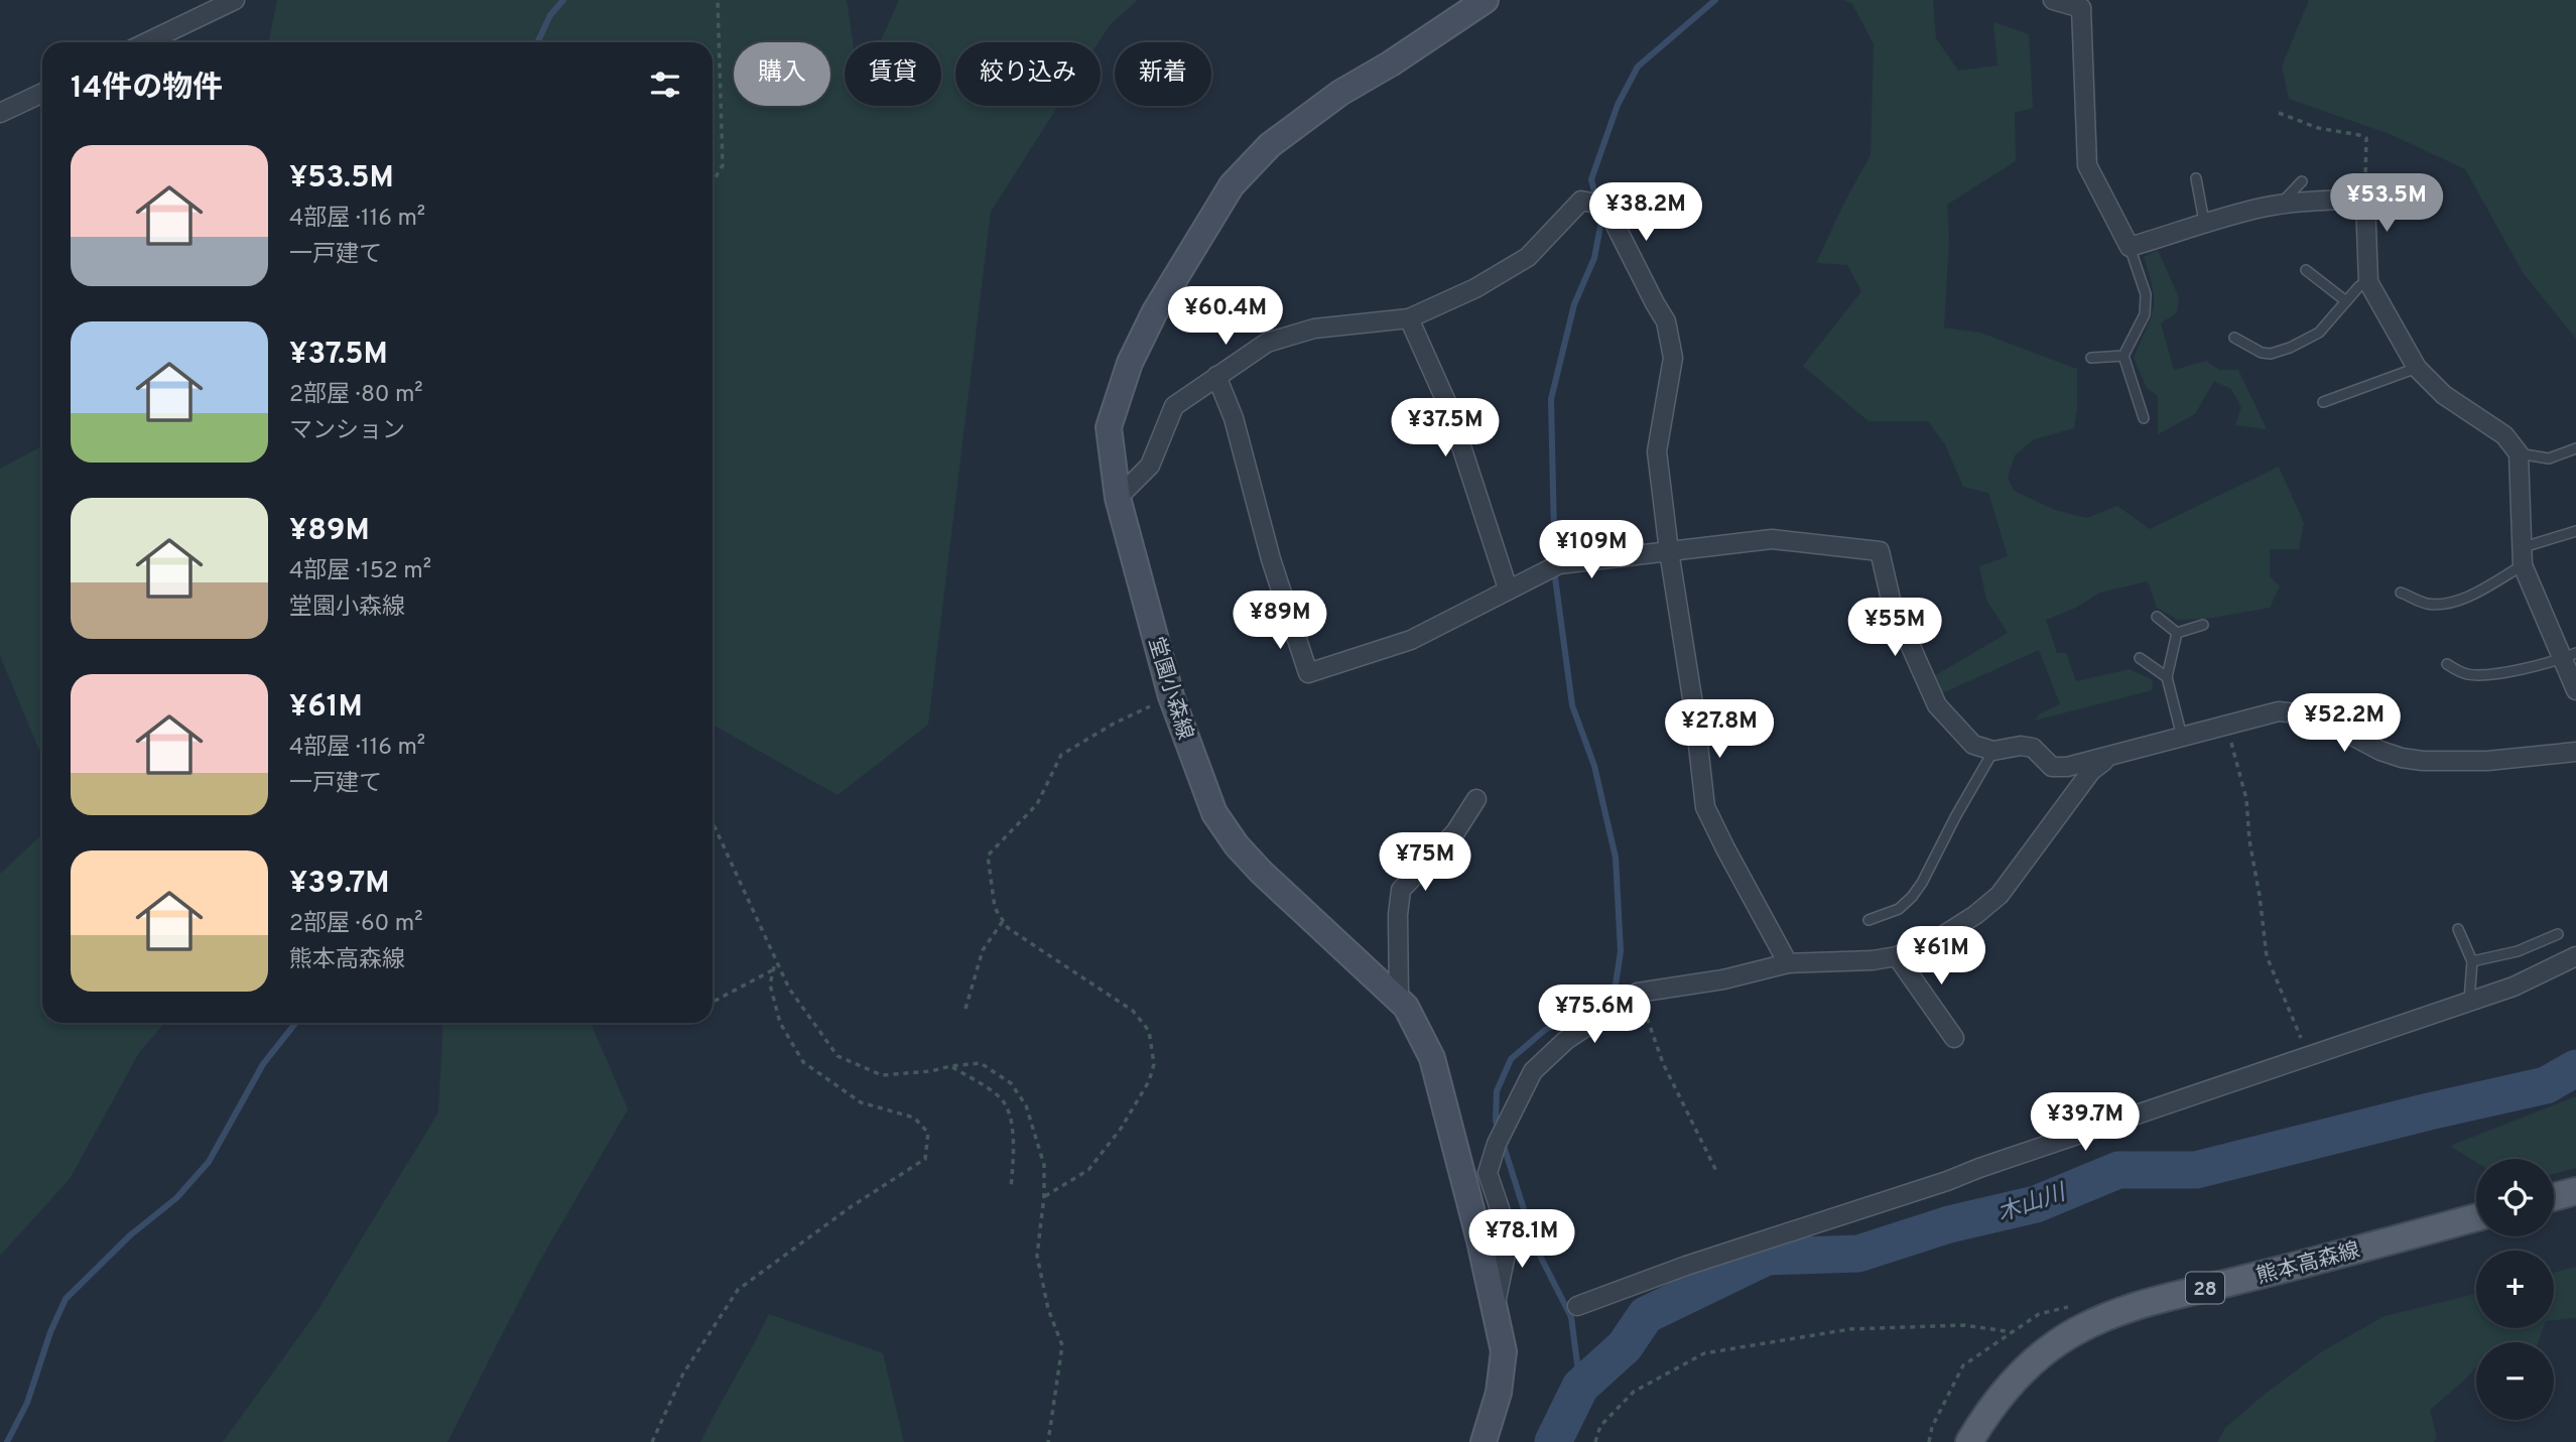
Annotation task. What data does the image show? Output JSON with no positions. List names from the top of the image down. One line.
{"streets":{"main road":["堂園小森線","熊本高森線","28"]},"water":["木山川"],"page":{"chip":["購入","賃貸","絞り込み","新着"],"heading":"14件の物件","list":[{"name":"¥53.5M","note":"4部屋 · 116 m² · 一戸建て"},{"name":"¥37.5M","note":"2部屋 · 80 m² · マンション"},{"name":"¥89M","note":"4部屋 · 152 m² · 堂園小森線"},{"name":"¥61M","note":"4部屋 · 116 m² · 一戸建て"},{"name":"¥39.7M","note":"2部屋 · 60 m² · 熊本高森線"}],"price":["¥53.5M","¥38.2M","¥60.4M","¥37.5M","¥109M","¥89M","¥55M","¥52.2M","¥27.8M","¥75M","¥61M","¥75.6M","¥39.7M","¥78.1M"],"map_buttons":["+","−"]}}
